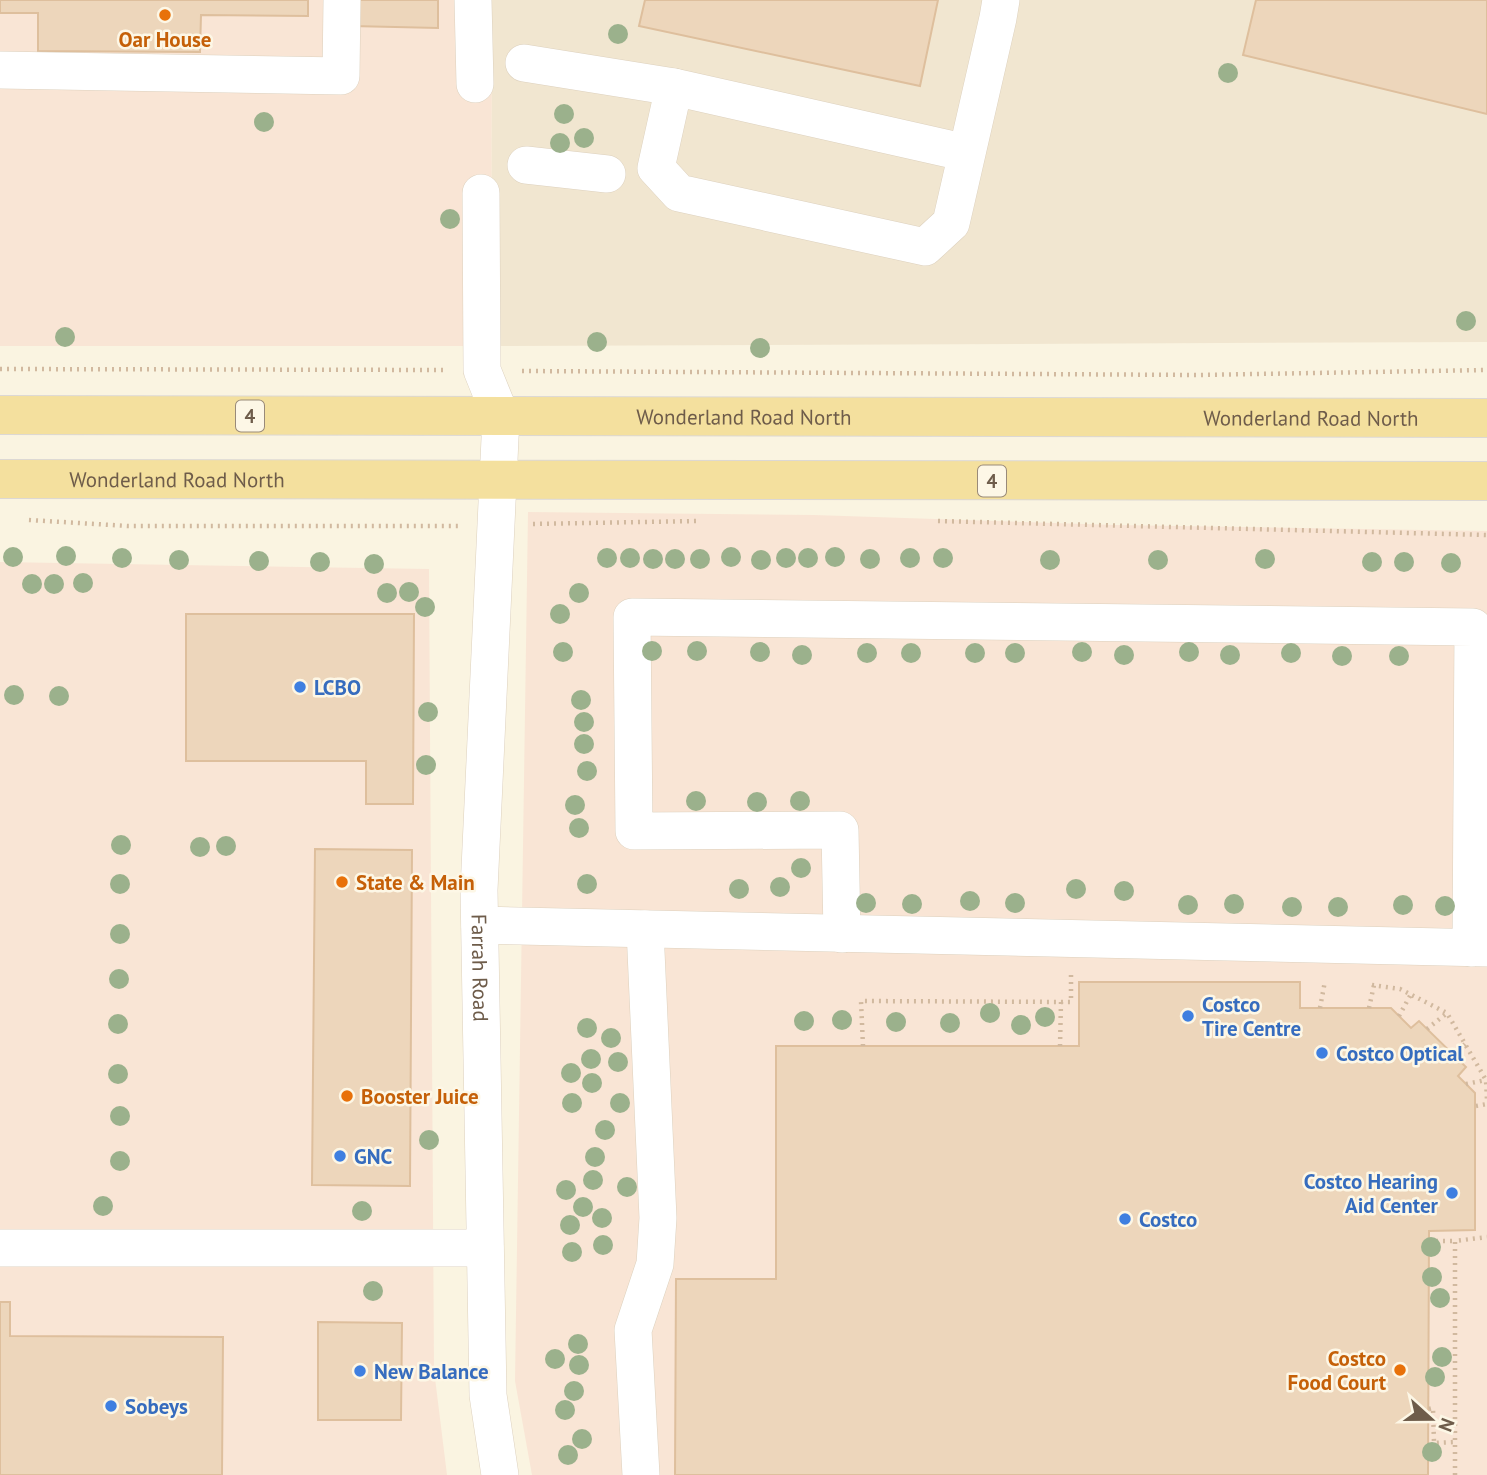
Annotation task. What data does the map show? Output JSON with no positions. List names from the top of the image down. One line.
{"streets":{"main road":["4","Wonderland Road North"],"street":["Farrah Road"]},"crossings":[["Wonderland Road North","Farrah Road"]],"places":["Oar House","LCBO","State & Main","Costco Tire Centre","Costco Optical","Booster Juice","GNC","Costco Hearing Aid Center","Costco","Costco Food Court","New Balance","Sobeys"],"north":"right"}
